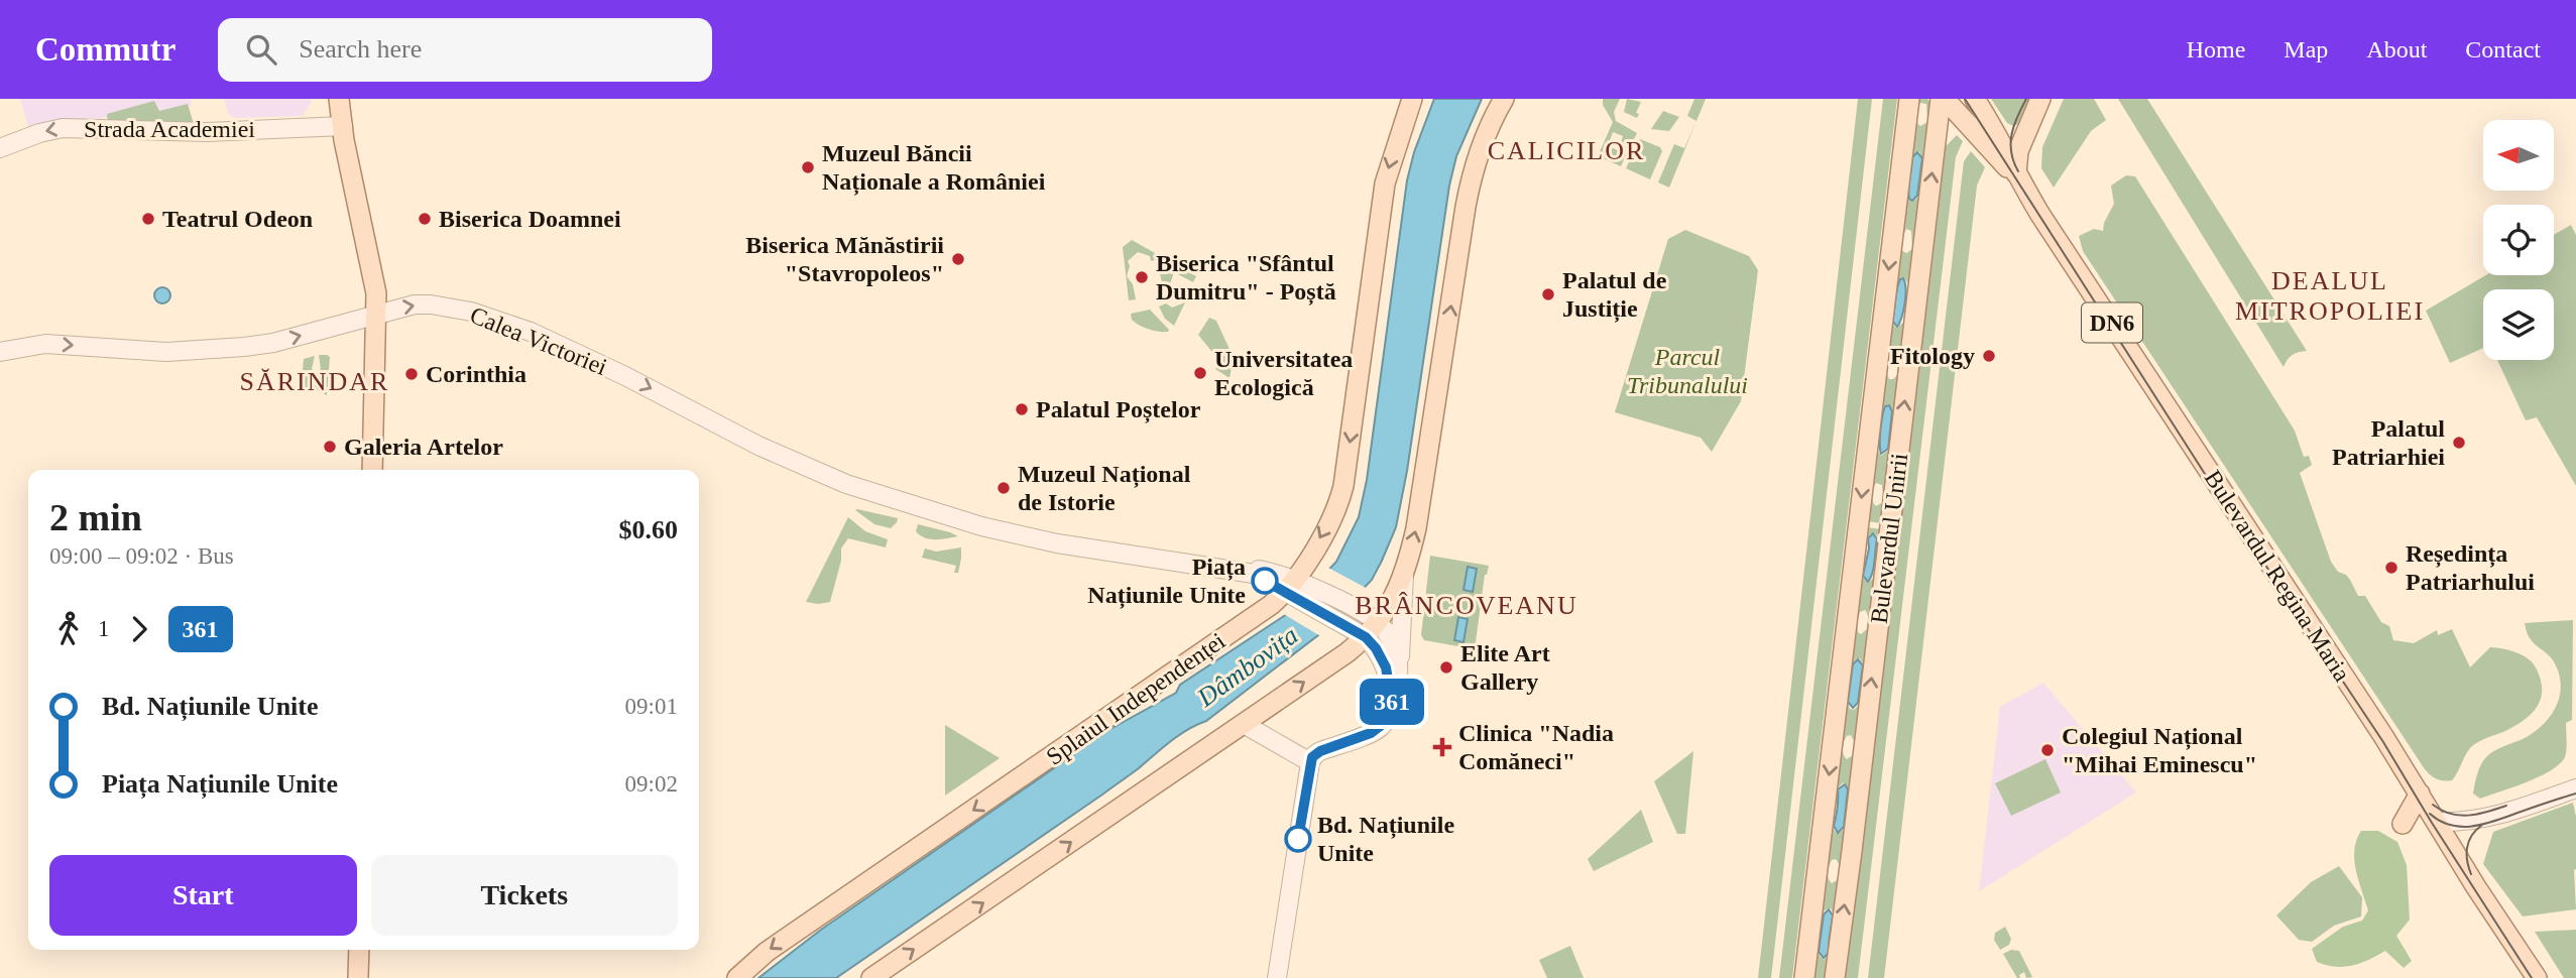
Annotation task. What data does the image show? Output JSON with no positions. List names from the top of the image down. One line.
{"streets":{"main road":["Strada Academiei","DN6","Calea Victoriei","Bulevardul Unirii","Bulevardul Regina Maria","Splaiul Independenței"]},"crossings":[["DN6","Bulevardul Unirii"],["DN6","Bulevardul Regina Maria"],["Calea Victoriei","Splaiul Independenței"]],"one_way":["Strada Academiei","Calea Victoriei"],"districts":["CALICILOR","DEALUL MITROPOLIEI","SĂRINDAR","BRÂNCOVEANU"],"water":["Dâmbovița"],"parks":["Parcul Tribunalului"],"places":{"other":["Muzeul Băncii Naționale a României","Teatrul Odeon","Biserica Doamnei","Biserica Mănăstirii \"Stavropoleos\"","Biserica \"Sfântul Dumitru\" - Poștă","Palatul de Justiție","Fitology","Universitatea Ecologică","Corinthia","Palatul Poștelor","Palatul Patriarhiei","Galeria Artelor","Muzeul Național de Istorie","Reședința Patriarhului","Piața Națiunile Unite","Elite Art Gallery","Colegiul Național \"Mihai Eminescu\"","Bd. Națiunile Unite"],"health":["Clinica \"Nadia Comăneci\""]},"lines":["bus line 361"],"north":"left","page":{"header":"Commutr","search":"Search here","nav":["Home","Map","About","Contact"],"on_map":"361","heading":["2 min","09:00 – 09:02 · Bus","$0.60"],"legs":["1","361"],"list":[{"name":"Bd. Națiunile Unite","value":"09:01"},{"name":"Piața Națiunile Unite","value":"09:02"}],"buttons":["Start","Tickets"]}}
